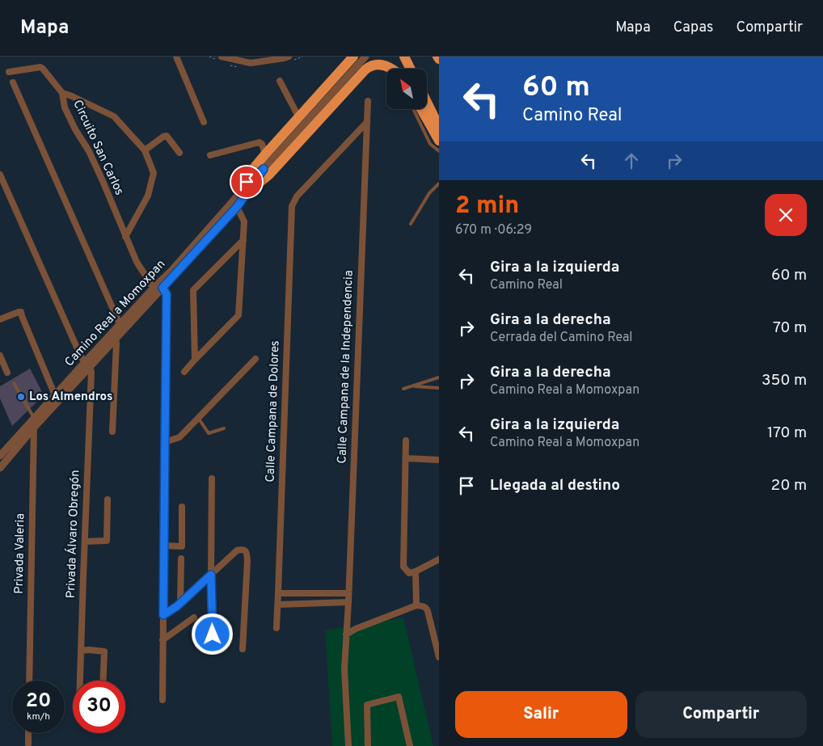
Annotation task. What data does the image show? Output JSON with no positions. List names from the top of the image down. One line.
{"streets":{"street":["Circuito San Carlos","Camino Real a Momoxpan","Calle Campana de la Independencia","Calle Campana de Dolores","Privada Álvaro Obregón","Privada Valeria"]},"crossings":[["Circuito San Carlos","Camino Real a Momoxpan"],["Camino Real a Momoxpan","Privada Álvaro Obregón"],["Camino Real a Momoxpan","Privada Valeria"],["Calle Campana de la Independencia","Calle Campana de Dolores"]],"places":["Los Almendros"],"north":"top left","page":{"header":"Mapa","nav":["Mapa","Capas","Compartir"],"turn":["60 m","Camino Real"],"heading":["2 min","670 m · 06:29"],"list":[{"name":"Gira a la izquierda","note":"Camino Real","value":"60 m"},{"name":"Gira a la derecha","note":"Cerrada del Camino Real","value":"70 m"},{"name":"Gira a la derecha","note":"Camino Real a Momoxpan","value":"350 m"},{"name":"Gira a la izquierda","note":"Camino Real a Momoxpan","value":"170 m"},{"name":"Llegada al destino","value":"20 m"}],"speed":"20 km/h","limit":"30","buttons":["Salir","Compartir"]}}
